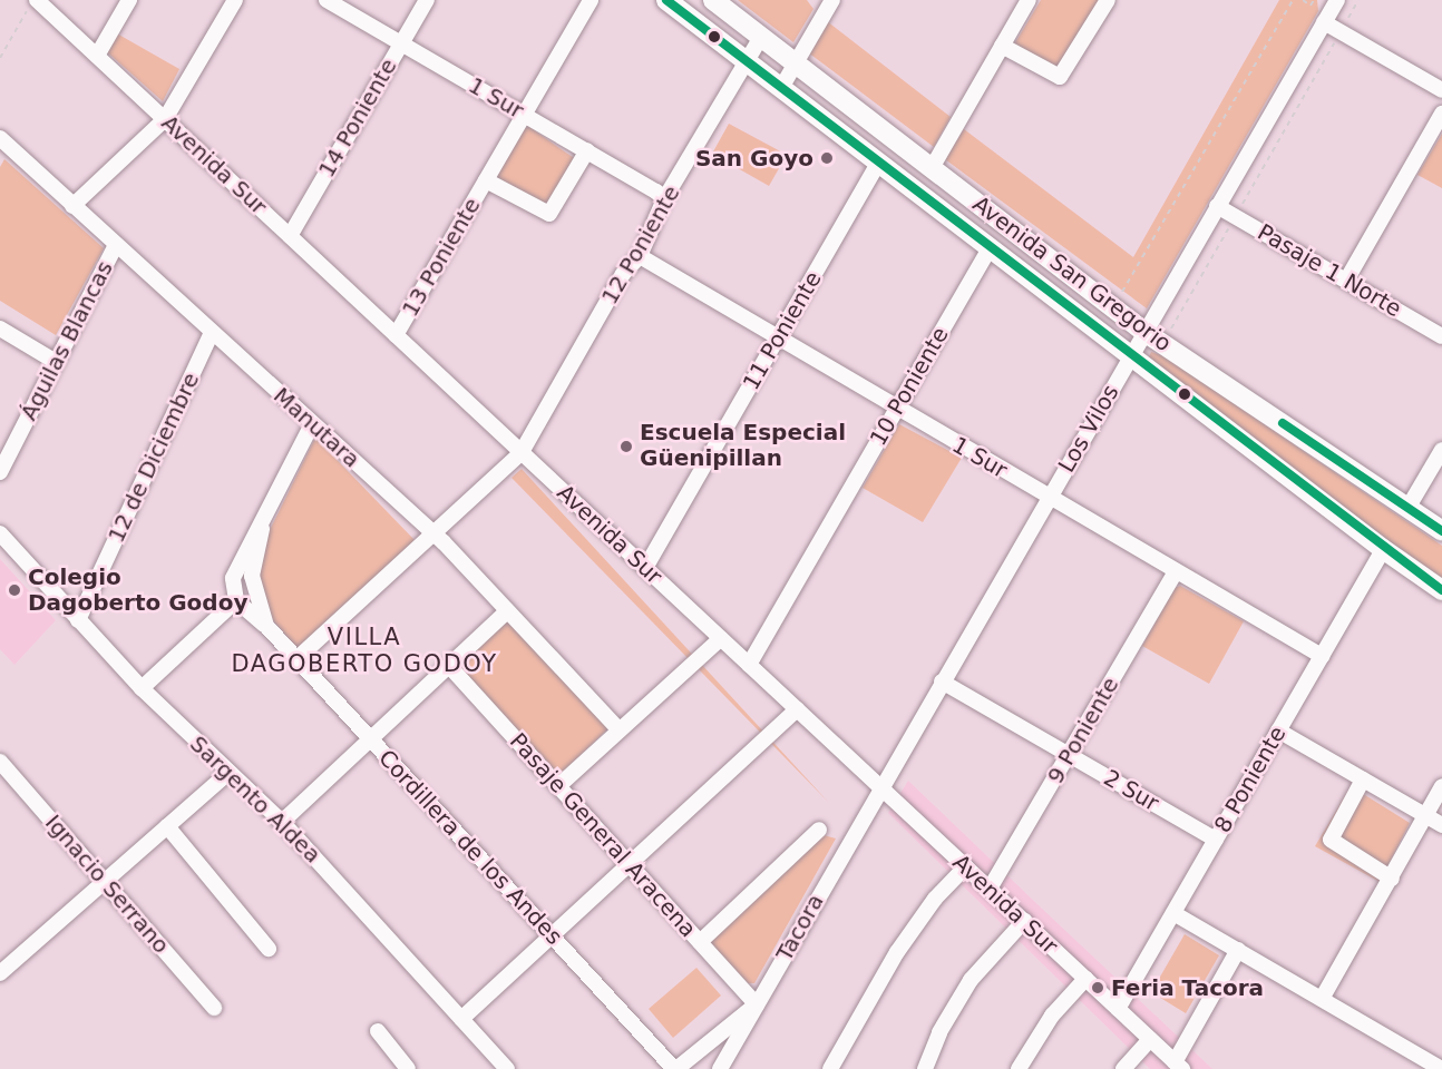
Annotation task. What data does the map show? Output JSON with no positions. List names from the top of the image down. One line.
{"streets":{"main road":["Avenida San Gregorio"],"street":["1 Sur","14 Poniente","Avenida Sur","12 Poniente","13 Poniente","Pasaje 1 Norte","11 Poniente","Águilas Blancas","10 Poniente","Manutara","Los Vilos","12 de Diciembre","9 Poniente","8 Poniente","2 Sur","Sargento Aldea","Pasaje General Aracena","Cordillera de los Andes","Ignacio Serrano","Tacora"]},"crossings":[["1 Sur","14 Poniente"],["1 Sur","12 Poniente"],["1 Sur","13 Poniente"],["1 Sur","11 Poniente"],["1 Sur","10 Poniente"],["1 Sur","Los Vilos"],["1 Sur","9 Poniente"],["1 Sur","8 Poniente"],["14 Poniente","Avenida Sur"],["Avenida Sur","12 Poniente"],["Avenida Sur","13 Poniente"],["Avenida Sur","11 Poniente"],["Avenida Sur","10 Poniente"],["Avenida Sur","Los Vilos"],["Avenida Sur","9 Poniente"],["Avenida Sur","8 Poniente"],["Avenida Sur","Tacora"],["12 Poniente","Avenida San Gregorio"],["12 Poniente","Manutara"],["12 Poniente","Cordillera de los Andes"],["Pasaje 1 Norte","Los Vilos"],["Avenida San Gregorio","11 Poniente"],["Avenida San Gregorio","10 Poniente"],["Avenida San Gregorio","Los Vilos"],["Avenida San Gregorio","8 Poniente"],["Águilas Blancas","Manutara"],["Manutara","12 de Diciembre"],["Los Vilos","2 Sur"],["Los Vilos","Tacora"],["12 de Diciembre","Sargento Aldea"],["9 Poniente","2 Sur"],["8 Poniente","2 Sur"],["Pasaje General Aracena","Tacora"]],"districts":["VILLA DAGOBERTO GODOY"],"places":["San Goyo","Escuela Especial Güenipillan","Colegio Dagoberto Godoy","Feria Tacora"]}
